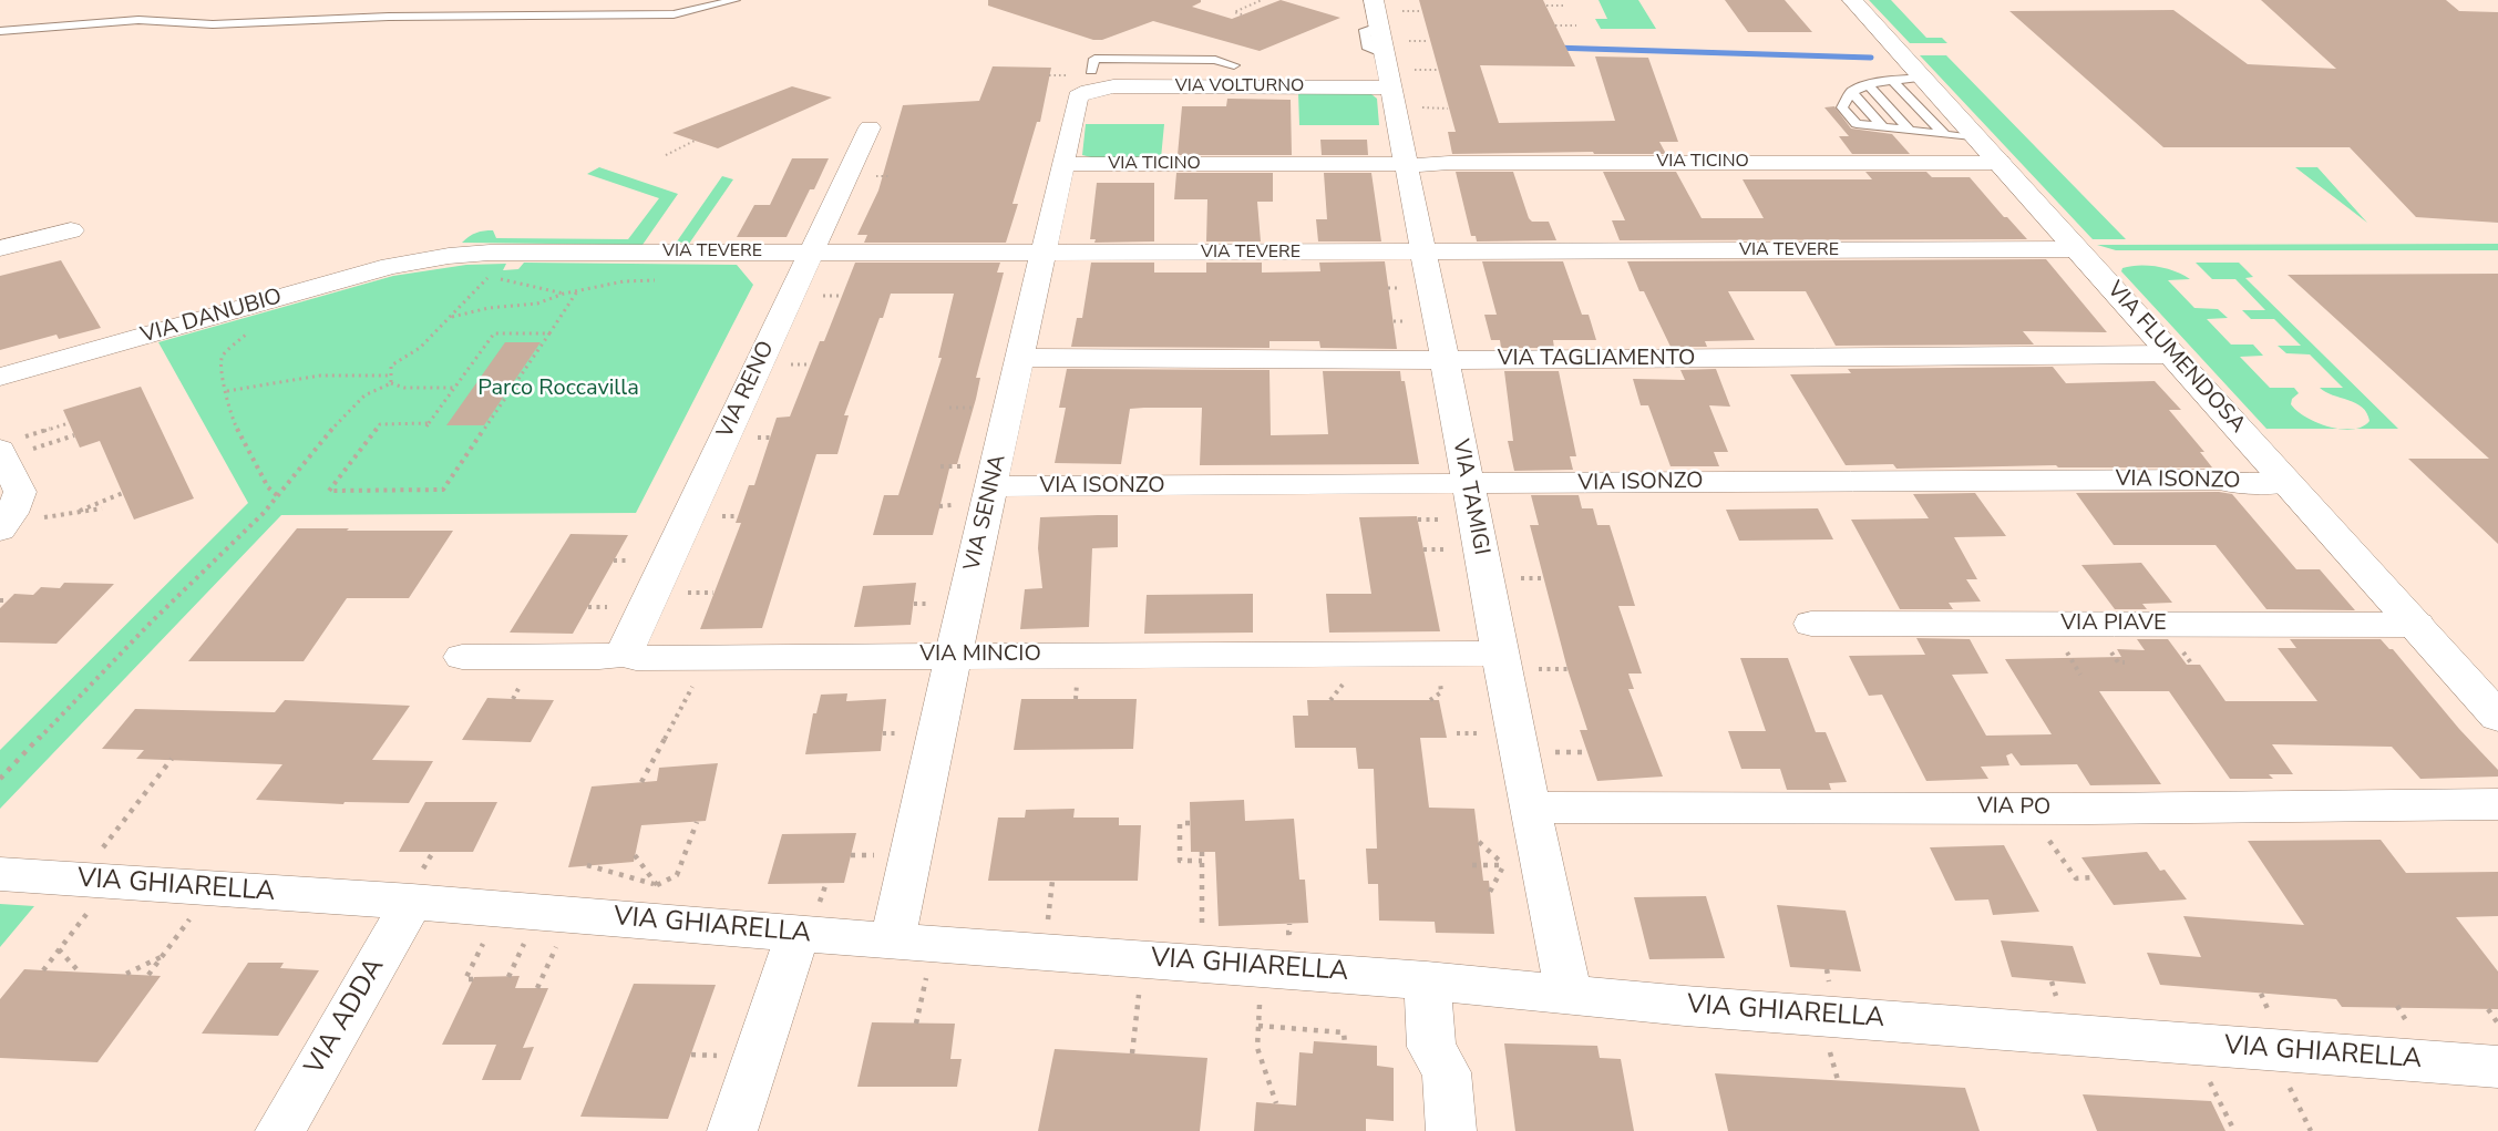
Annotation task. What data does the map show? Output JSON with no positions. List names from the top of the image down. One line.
{"streets":{"street":["VIA VOLTURNO","VIA TICINO","VIA TEVERE","VIA DANUBIO","VIA FLUMENDOSA","VIA TAGLIAMENTO","VIA RENO","VIA ISONZO","VIA TAMIGI","VIA SENNA","VIA PIAVE","VIA MINCIO","VIA PO","VIA GHIARELLA","VIA ADDA"]},"crossings":[["VIA VOLTURNO","VIA TAMIGI"],["VIA VOLTURNO","VIA SENNA"],["VIA TICINO","VIA FLUMENDOSA"],["VIA TICINO","VIA TAMIGI"],["VIA TICINO","VIA SENNA"],["VIA TEVERE","VIA DANUBIO"],["VIA TEVERE","VIA FLUMENDOSA"],["VIA TEVERE","VIA RENO"],["VIA TEVERE","VIA TAMIGI"],["VIA TEVERE","VIA SENNA"],["VIA FLUMENDOSA","VIA TAGLIAMENTO"],["VIA FLUMENDOSA","VIA ISONZO"],["VIA FLUMENDOSA","VIA PIAVE"],["VIA TAGLIAMENTO","VIA TAMIGI"],["VIA TAGLIAMENTO","VIA SENNA"],["VIA RENO","VIA MINCIO"],["VIA ISONZO","VIA TAMIGI"],["VIA ISONZO","VIA SENNA"],["VIA TAMIGI","VIA MINCIO"],["VIA TAMIGI","VIA PO"],["VIA TAMIGI","VIA GHIARELLA"],["VIA SENNA","VIA MINCIO"],["VIA SENNA","VIA GHIARELLA"],["VIA GHIARELLA","VIA ADDA"]],"parks":["Parco Roccavilla"]}
